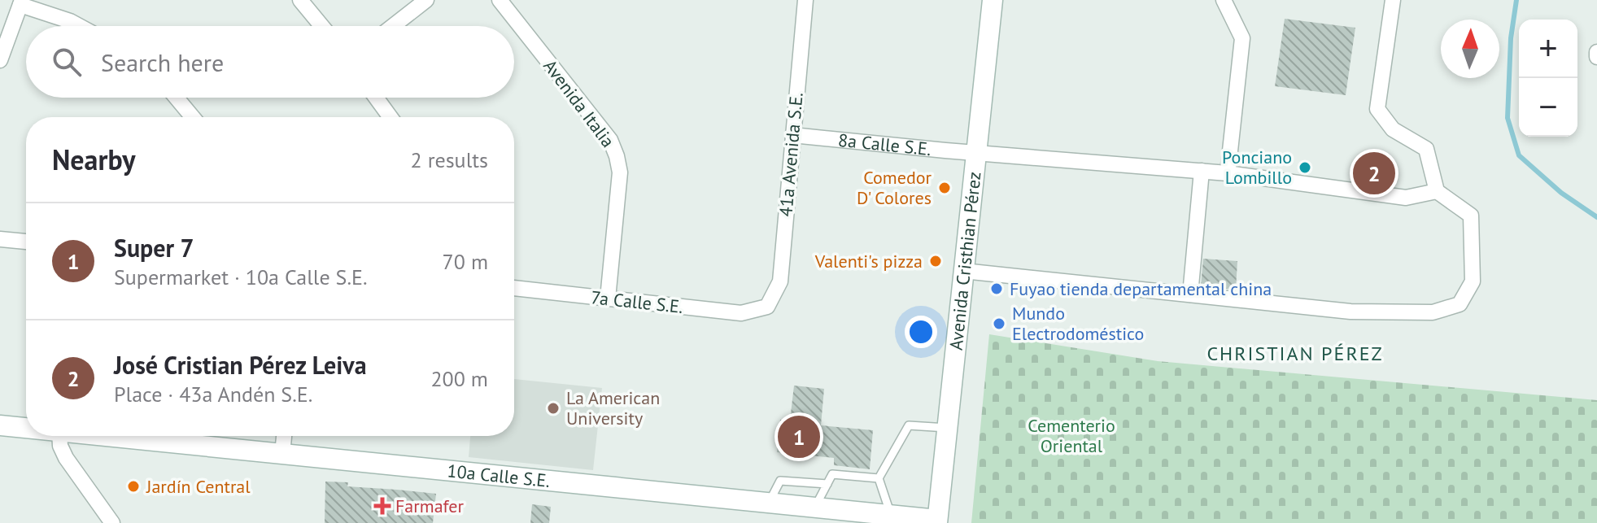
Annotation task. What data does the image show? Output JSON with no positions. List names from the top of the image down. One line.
{"streets":{"street":["Avenida Italia","8a Calle S.E.","41a Avenida S.E.","Avenida Cristhian Pérez","7a Calle S.E.","10a Calle S.E."]},"crossings":[["Avenida Italia","7a Calle S.E."],["8a Calle S.E.","41a Avenida S.E."],["8a Calle S.E.","Avenida Cristhian Pérez"],["41a Avenida S.E.","7a Calle S.E."],["Avenida Cristhian Pérez","10a Calle S.E."]],"districts":["CHRISTIAN PÉREZ"],"parks":["Cementerio Oriental"],"places":{"other":["Ponciano Lombillo","Comedor D' Colores","Valenti's pizza","Fuyao tienda departamental china","Mundo Electrodoméstico","La American University","Jardín Central"],"health":["Farmafer"]},"north":"top","page":{"map_buttons":["+","−"],"search":"Search here","heading":["Nearby","2 results"],"pins":["2","1"],"list":[{"mark":"1","name":"Super 7","note":"Supermarket · 10a Calle S.E.","value":"70 m"},{"mark":"2","name":"José Cristian Pérez Leiva","note":"Place · 43a Andén S.E.","value":"200 m"}]}}
